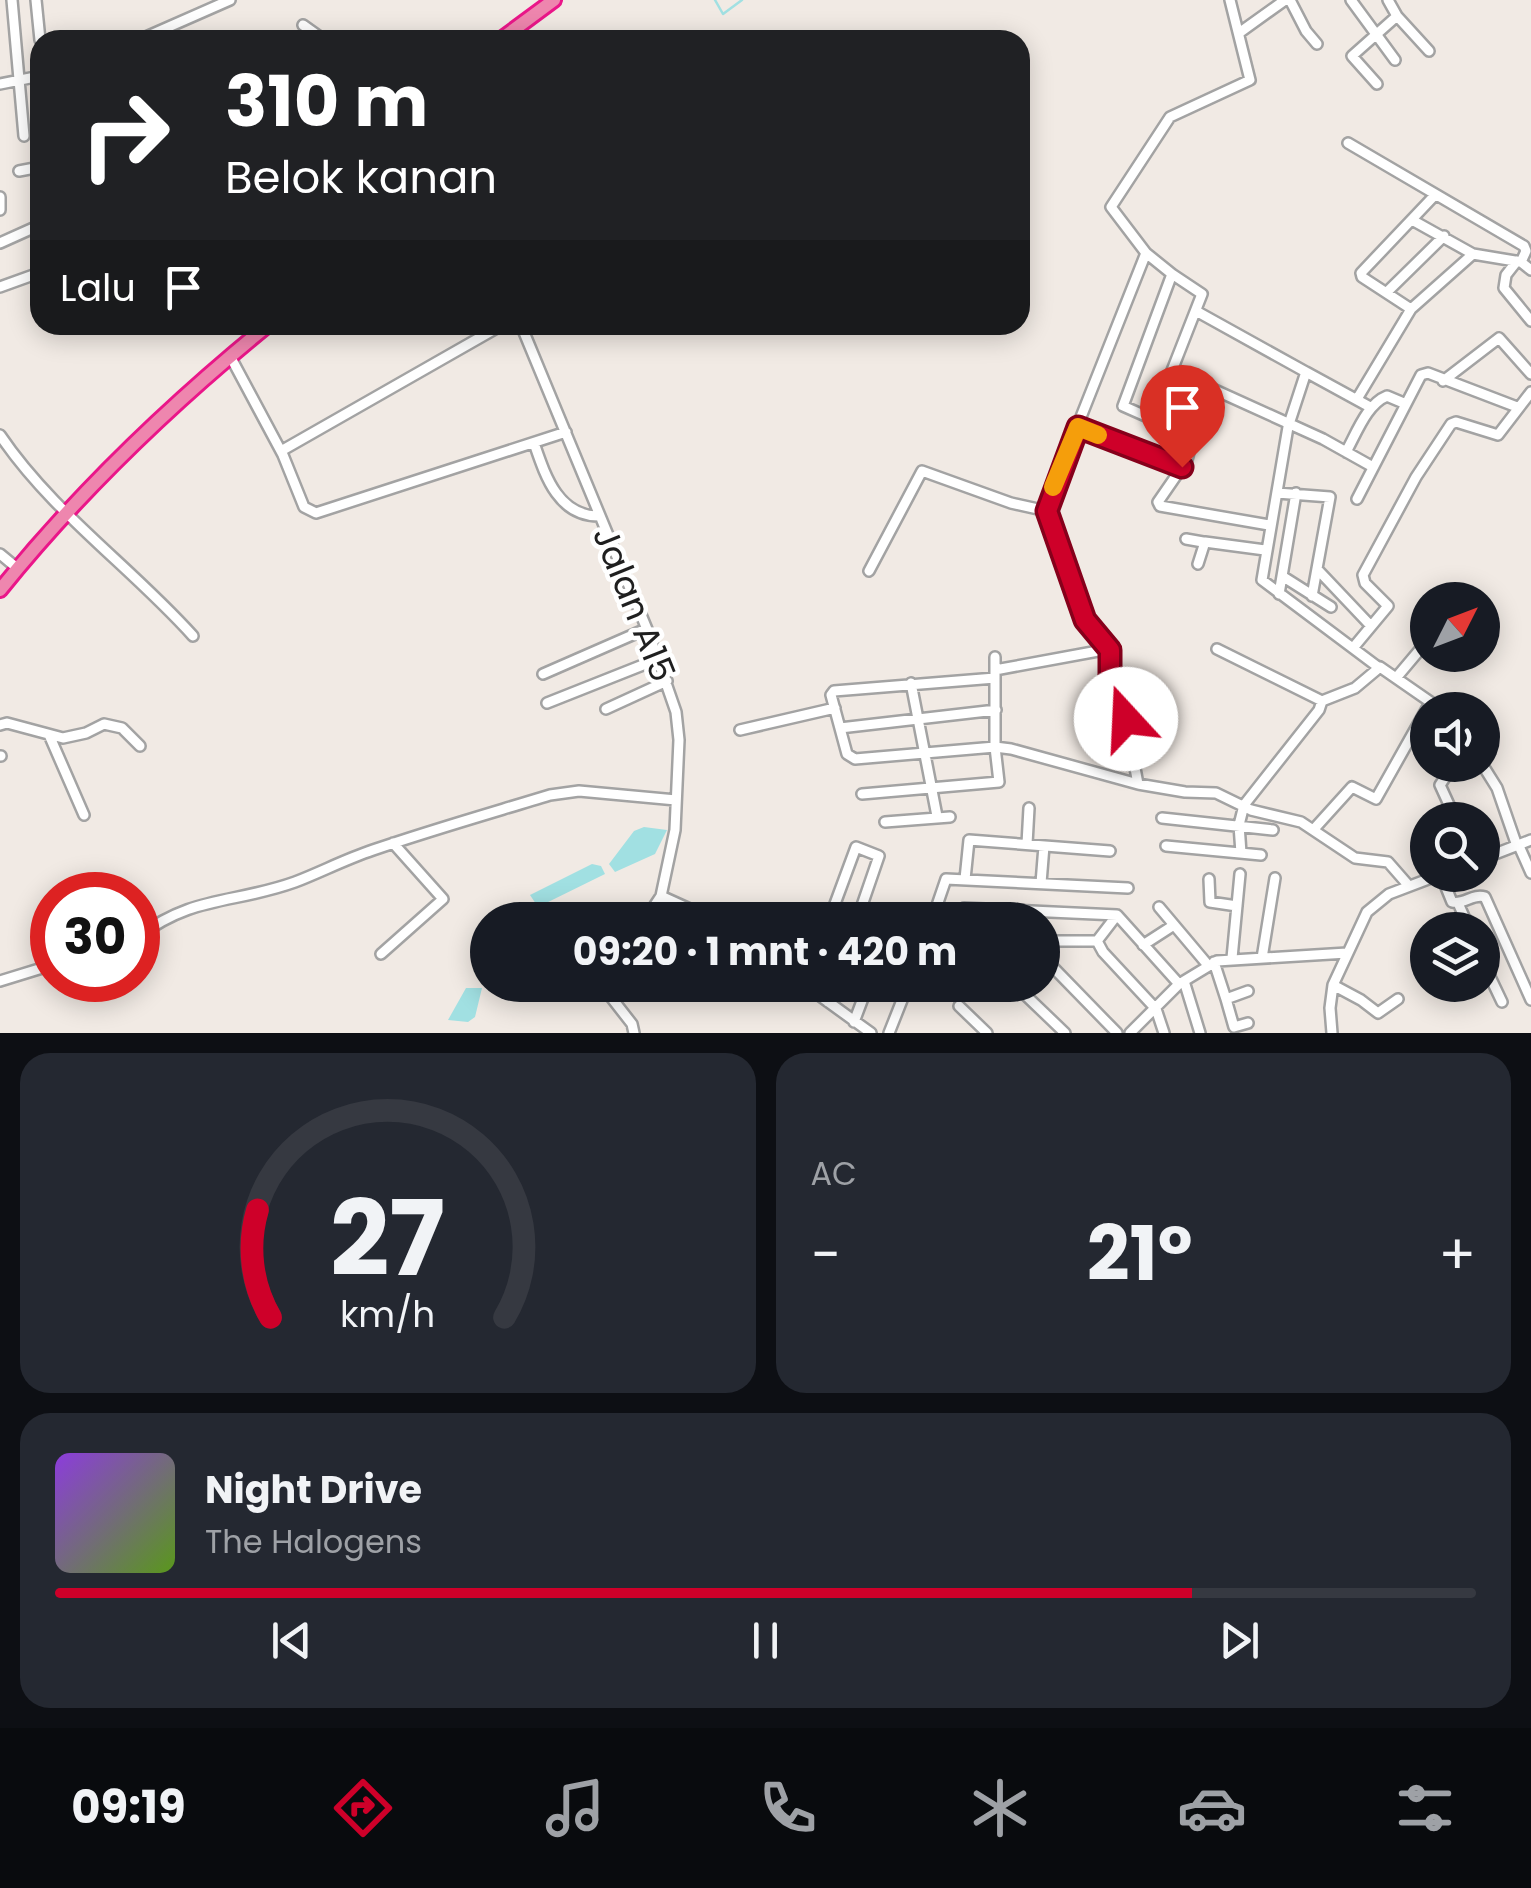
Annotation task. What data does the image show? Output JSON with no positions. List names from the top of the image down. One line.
{"streets":{"street":["Jalan A15"]},"north":"top right","page":{"turn":["310 m","Belok kanan"],"then":"Lalu","limit":"30","trip":"09:20 · 1 mnt · 420 m","tile":"AC","heat":["−","21°","+"],"song":["Night Drive","The Halogens"],"tabs":"09:19","gauge":["27","km/h"]}}
